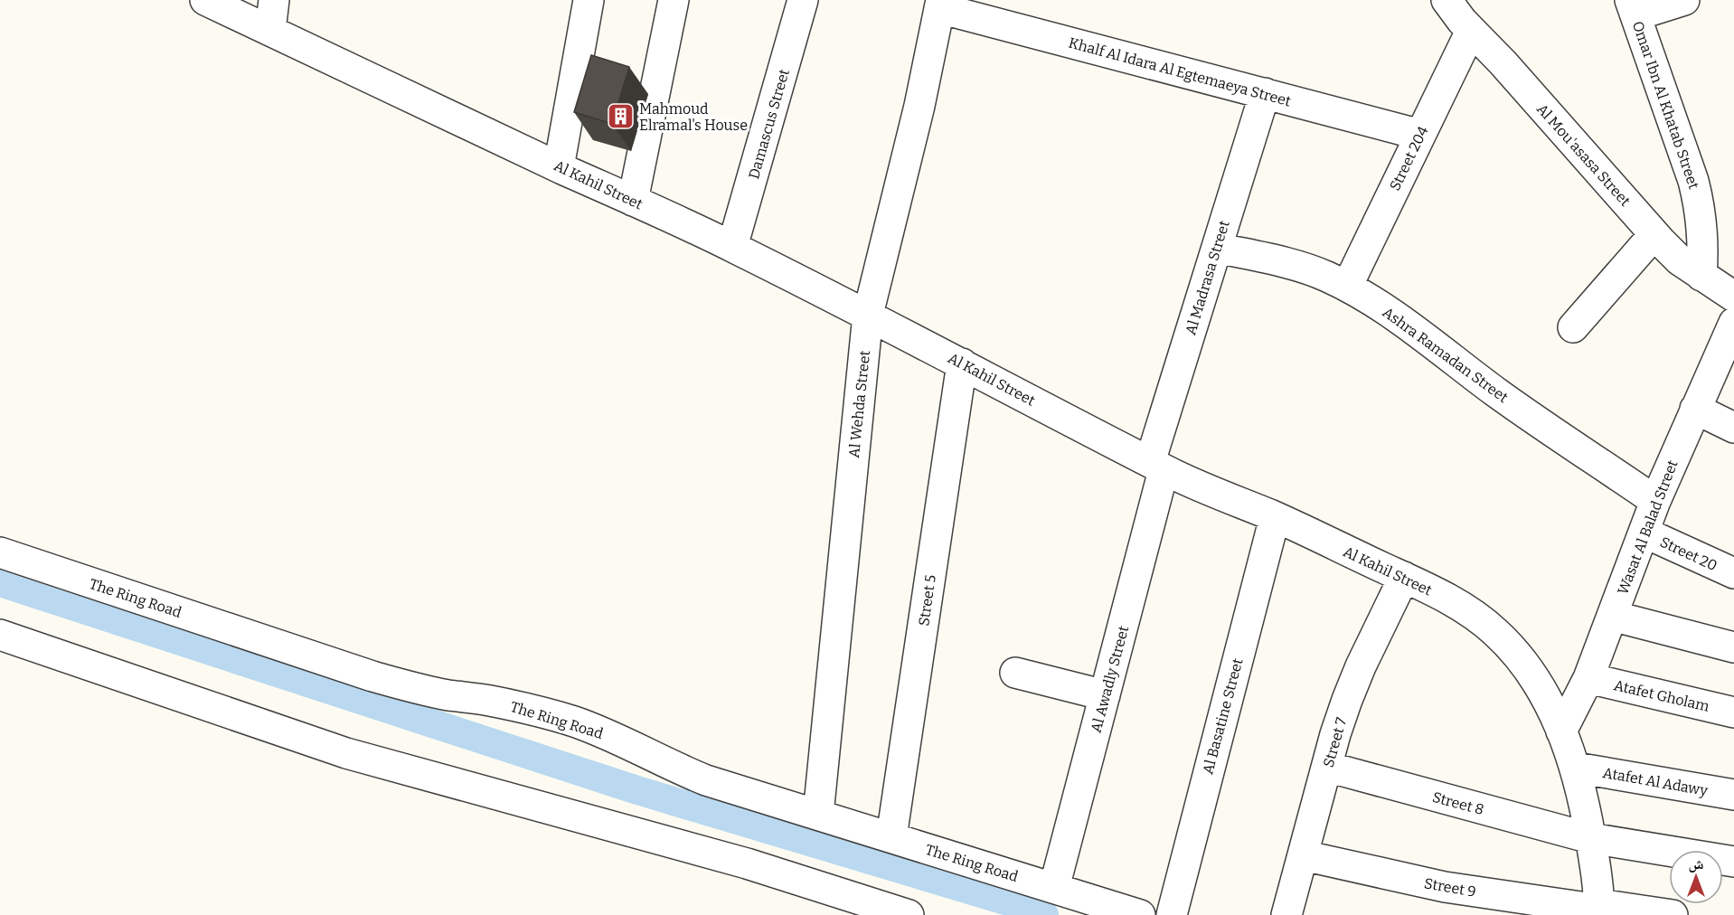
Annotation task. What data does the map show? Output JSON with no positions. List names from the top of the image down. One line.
{"streets":{"street":["Khalf Al Idara Al Egtemaeya Street","Omar Ibn Al Khatab Street","Damascus Street","Al Mou'asasa Street","Street 204","Al Kahil Street","Al Madrasa Street","Ashra Ramadan Street","Al Wehda Street","Wasat Al Balad Street","Street 20","The Ring Road","Street 5","Al Awadly Street","Atafet Gholam","Al Basatine Street","Street 7","Atafet Al Adawy","Street 8","Street 9"]},"crossings":[["Khalf Al Idara Al Egtemaeya Street","Street 204"],["Khalf Al Idara Al Egtemaeya Street","Al Madrasa Street"],["Khalf Al Idara Al Egtemaeya Street","Al Wehda Street"],["Omar Ibn Al Khatab Street","Al Mou'asasa Street"],["Damascus Street","Al Kahil Street"],["Al Mou'asasa Street","Street 204"],["Street 204","Ashra Ramadan Street"],["Al Kahil Street","Al Madrasa Street"],["Al Kahil Street","Al Wehda Street"],["Al Kahil Street","Wasat Al Balad Street"],["Al Kahil Street","Street 5"],["Al Kahil Street","Al Awadly Street"],["Al Kahil Street","Al Basatine Street"],["Al Kahil Street","Street 7"],["Al Kahil Street","Atafet Al Adawy"],["Al Kahil Street","Street 8"],["Al Kahil Street","Street 9"],["Al Madrasa Street","Ashra Ramadan Street"],["Al Madrasa Street","Al Awadly Street"],["Ashra Ramadan Street","Wasat Al Balad Street"],["Al Wehda Street","The Ring Road"],["Wasat Al Balad Street","Street 20"],["Wasat Al Balad Street","Atafet Gholam"],["The Ring Road","Street 5"],["The Ring Road","Al Awadly Street"],["Street 7","Street 8"],["Street 7","Street 9"]],"places":{"building":["Mahmoud Elramal's House"]},"north":"top"}
